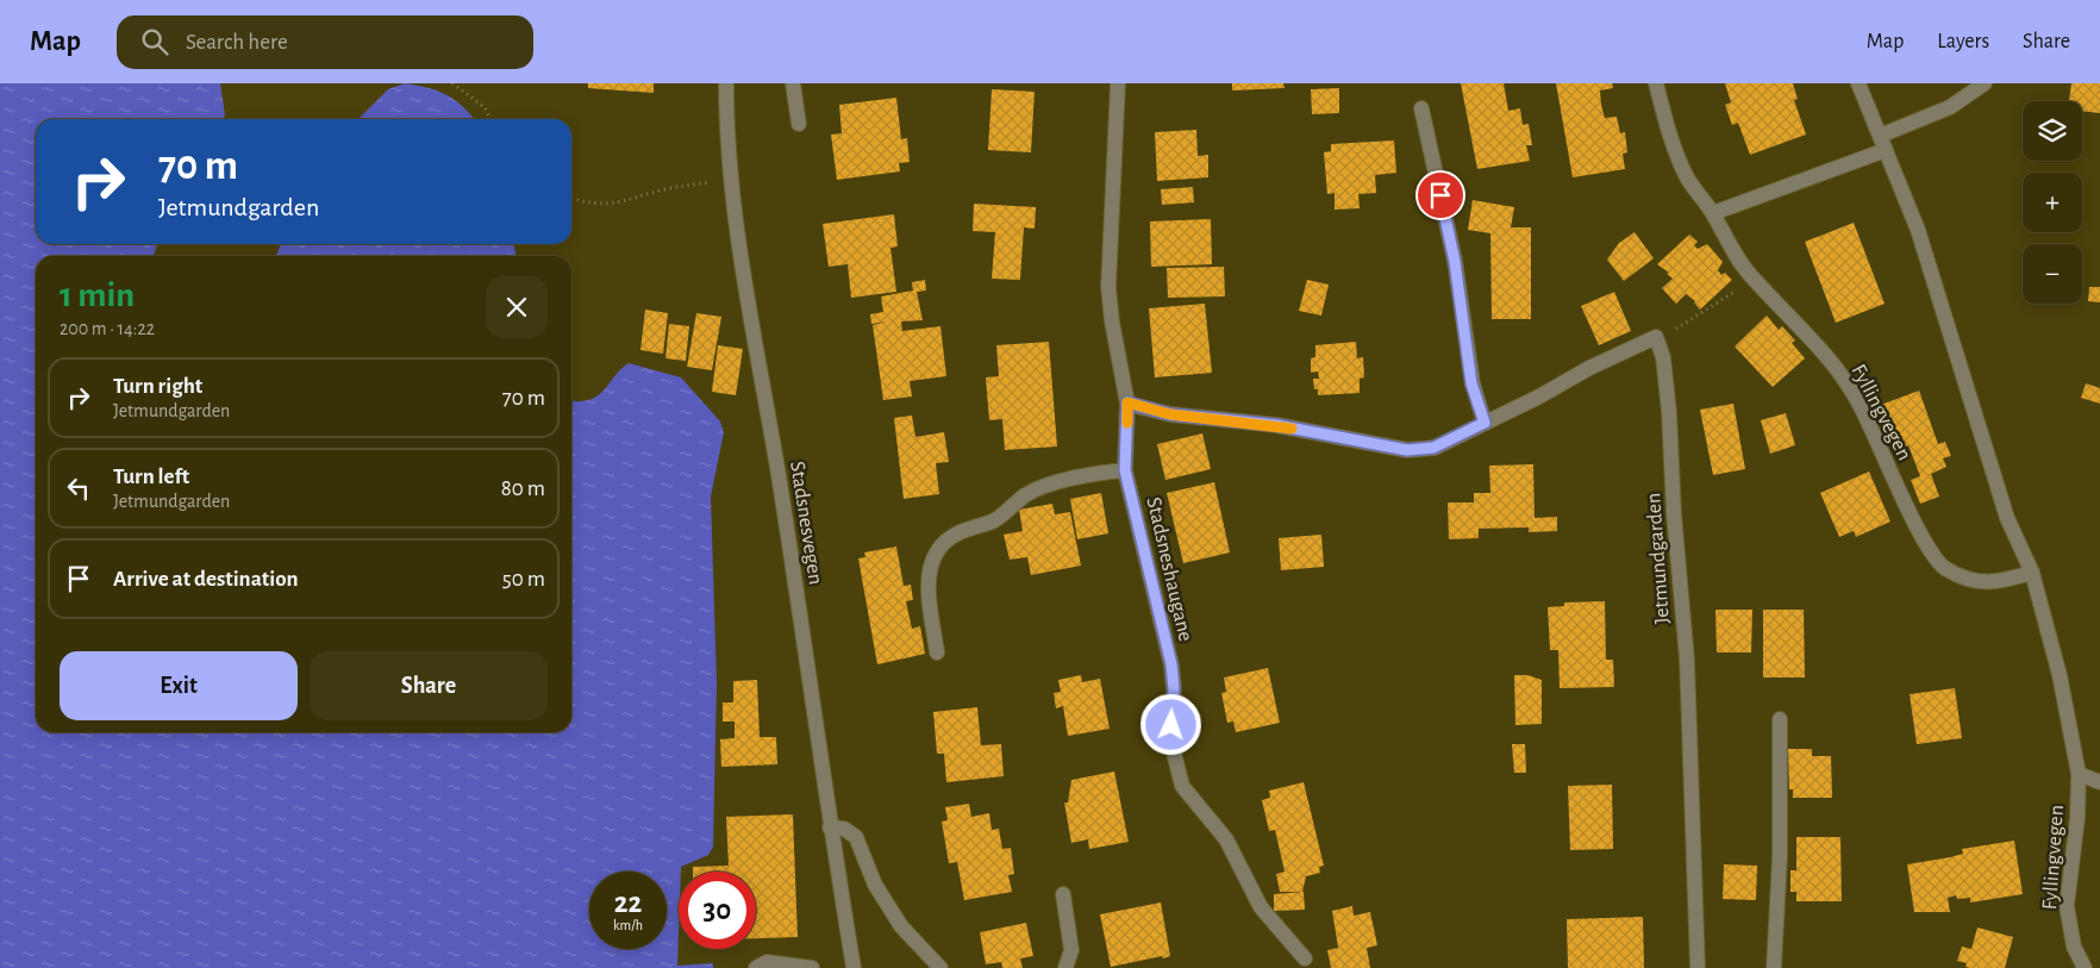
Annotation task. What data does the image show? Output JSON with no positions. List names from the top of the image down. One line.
{"streets":{"street":["Fyllingvegen","Stadsnesvegen","Jetmundgarden","Stadsneshaugane"]},"page":{"header":"Map","search":"Search here","nav":["Map","Layers","Share"],"map_buttons":["+","−"],"turn":["70 m","Jetmundgarden"],"heading":["1 min","200 m · 14:22"],"list":[{"name":"Turn right","note":"Jetmundgarden","value":"70 m"},{"name":"Turn left","note":"Jetmundgarden","value":"80 m"},{"name":"Arrive at destination","value":"50 m"}],"buttons":["Exit","Share"],"speed":"22 km/h","limit":"30"}}
